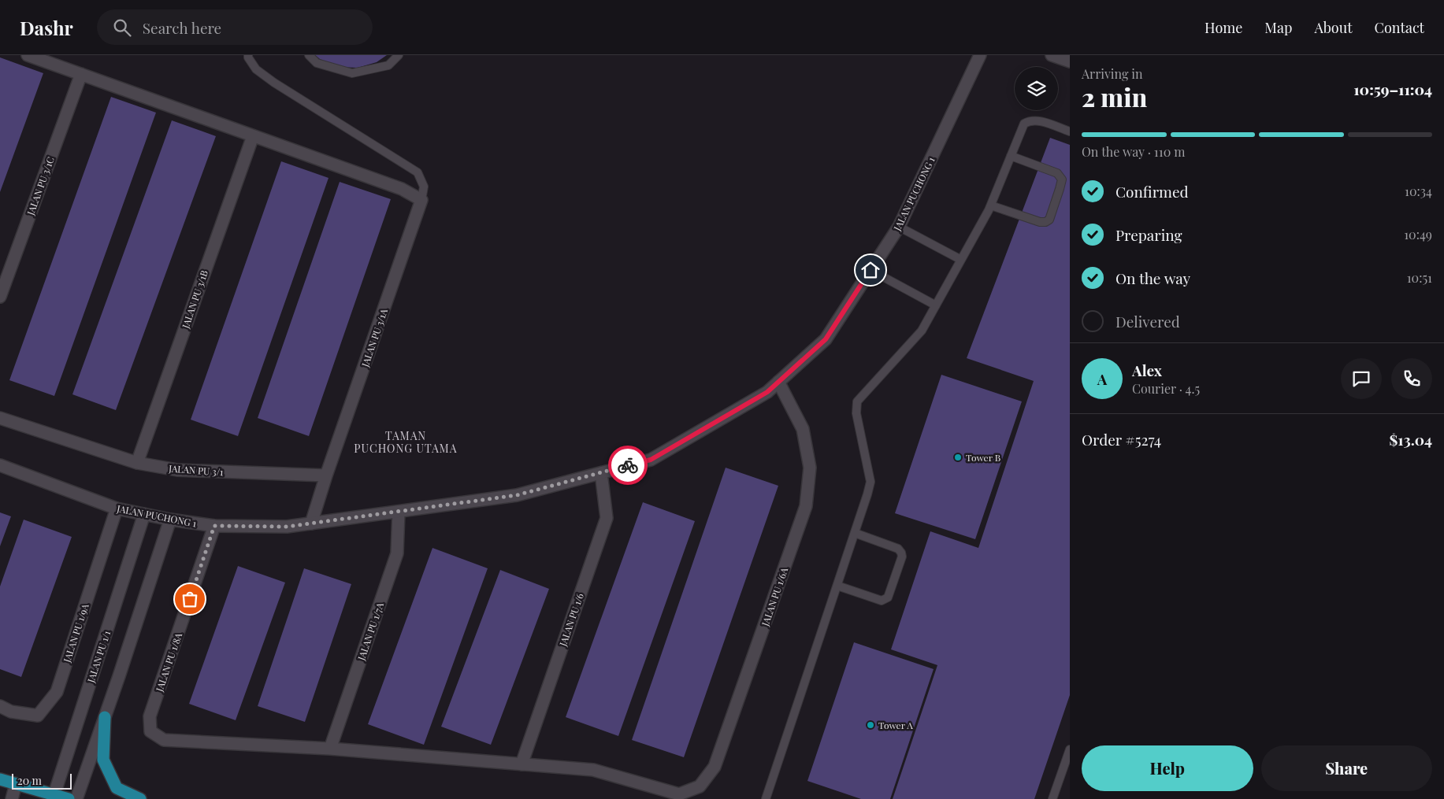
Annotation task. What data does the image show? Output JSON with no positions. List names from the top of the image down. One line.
{"streets":{"street":["JALAN PU 3/1C","JALAN PUCHONG 1","JALAN PU 3/1B","JALAN PU 3/1A","JALAN PU 3/1","JALAN PU 1/6A","JALAN PU 1/6","JALAN PU 1/7A","JALAN PU 1/9A","JALAN PU 1/1","JALAN PU 1/8A"]},"crossings":[["JALAN PUCHONG 1","JALAN PU 1/6A"],["JALAN PUCHONG 1","JALAN PU 1/6"],["JALAN PUCHONG 1","JALAN PU 1/7A"],["JALAN PUCHONG 1","JALAN PU 1/9A"],["JALAN PUCHONG 1","JALAN PU 1/1"],["JALAN PUCHONG 1","JALAN PU 1/8A"],["JALAN PU 3/1B","JALAN PU 3/1"],["JALAN PU 3/1A","JALAN PU 3/1"],["JALAN PU 1/6A","JALAN PU 1/6"],["JALAN PU 1/7A","JALAN PU 1/8A"]],"districts":["TAMAN PUCHONG UTAMA"],"places":["Tower B","Tower A"],"scale_bar":"20 m","page":{"header":"Dashr","search":"Search here","nav":["Home","Map","About","Contact"],"heading":["2 min","Arriving in","10:59–11:04"],"panel":["Alex","Courier · 4.5","Order #5274","$13.04"],"bar":"On the way · 110 m","list":[["Confirmed","10:34"],["Preparing","10:49"],["On the way","10:51"],"Delivered"],"round":"A","buttons":["Help","Share"],"scale":"20 m"}}
